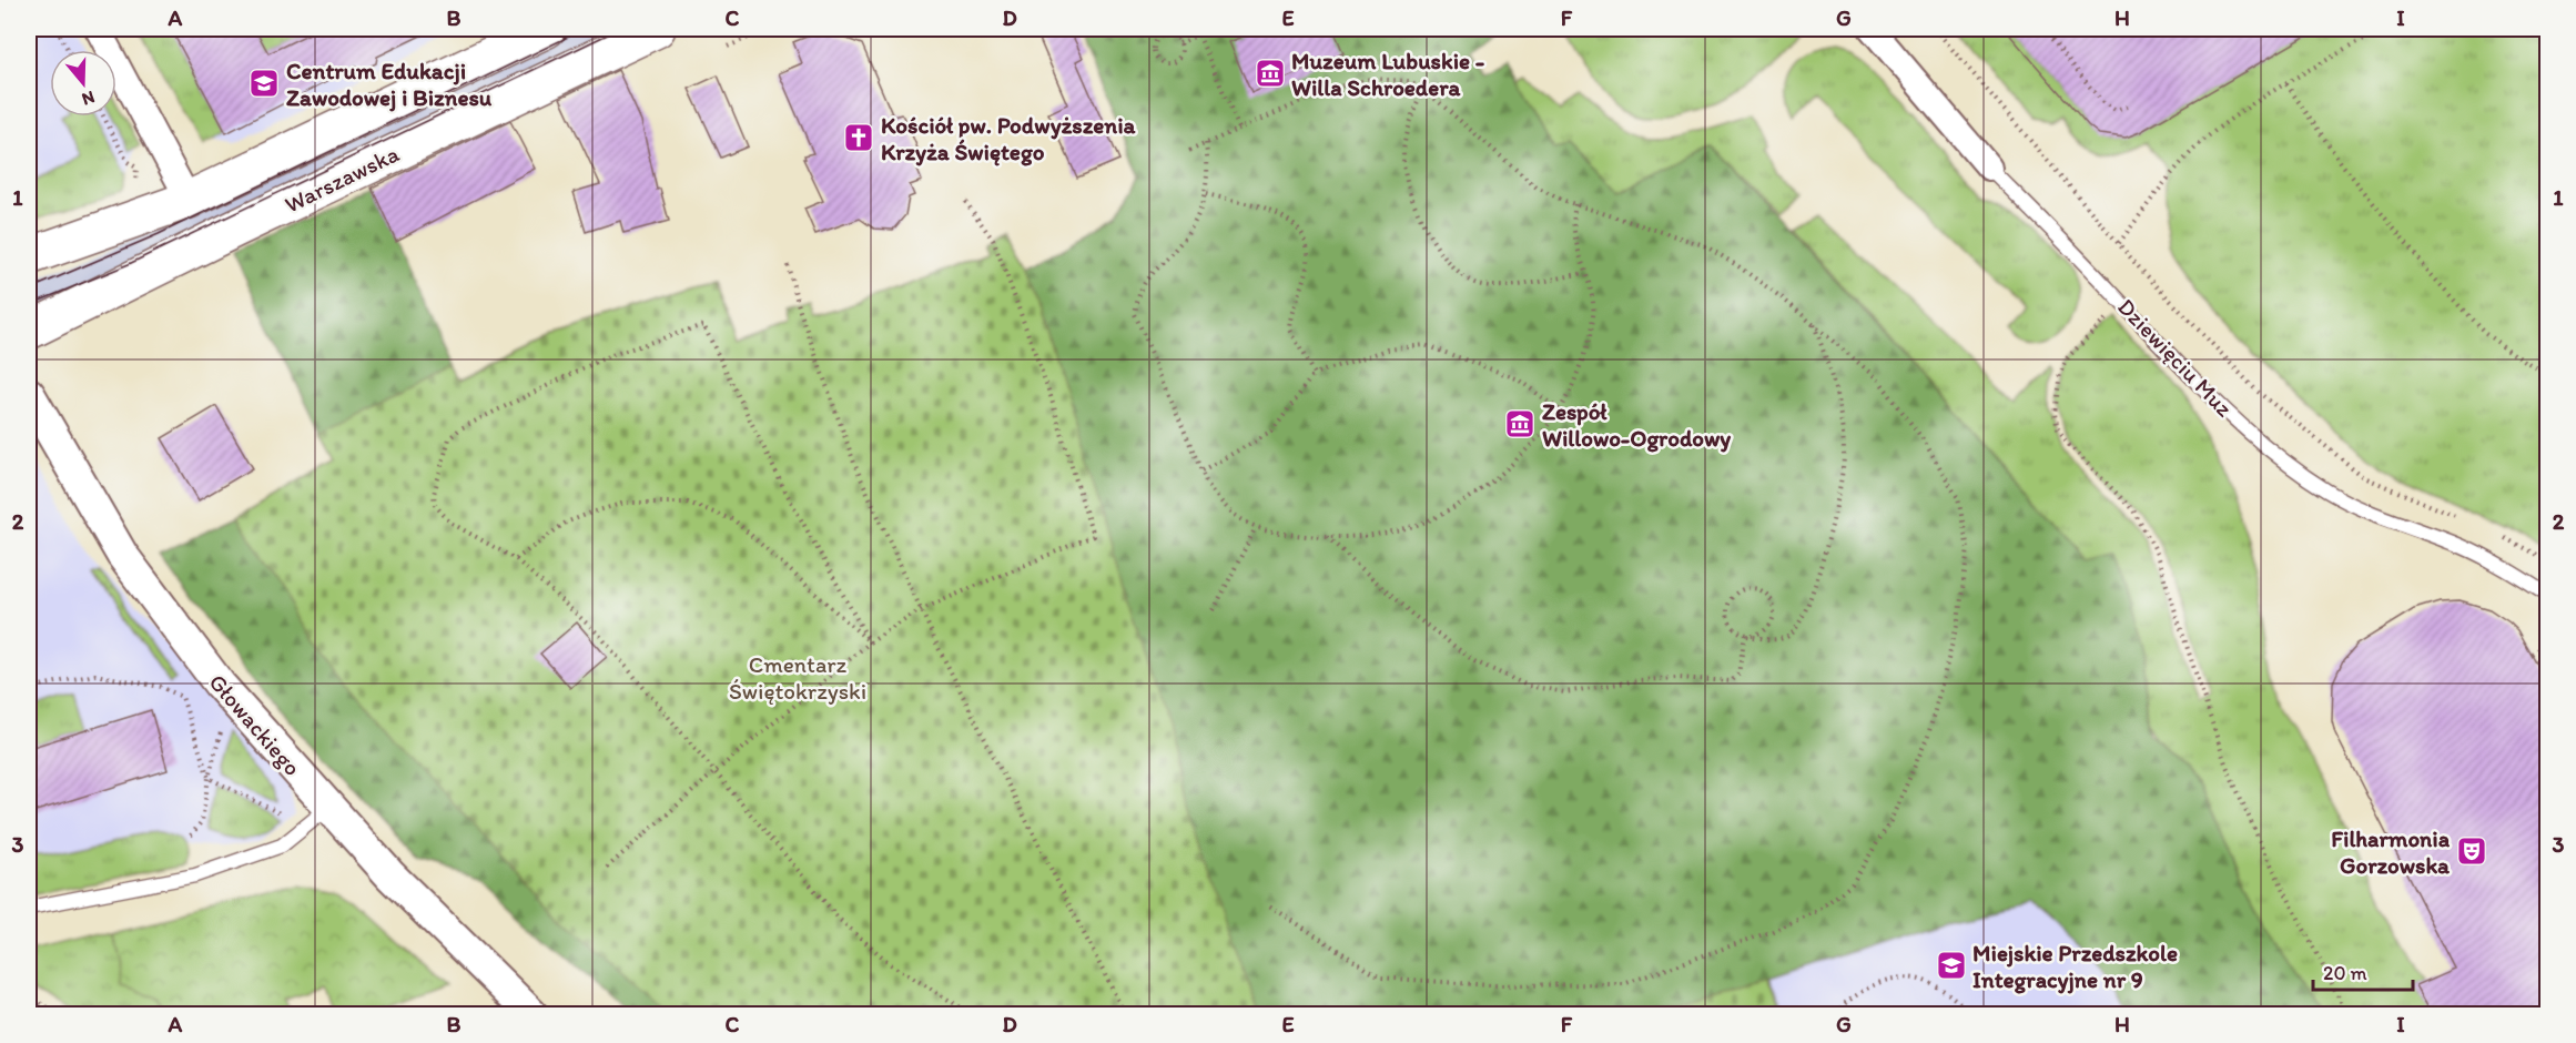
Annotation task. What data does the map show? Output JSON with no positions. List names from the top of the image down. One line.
{"streets":{"main road":["Warszawska"],"street":["Dziewięciu Muz","Głowackiego"]},"parks":["Cmentarz Świętokrzyski"],"places":{"museum":["Muzeum Lubuskie - Willa Schroedera","Zespół Willowo-Ogrodowy"],"school or university":["Centrum Edukacji Zawodowej i Biznesu","Miejskie Przedszkole Integracyjne nr 9"],"church":["Kościół pw. Podwyższenia Krzyża Świętego"],"theatre":["Filharmonia Gorzowska"]},"scale_bar":"20 m","north":"bottom","grid":{"columns":["A","B","C","D","E","F","G","H","I"],"rows":["1","2","3"]}}
